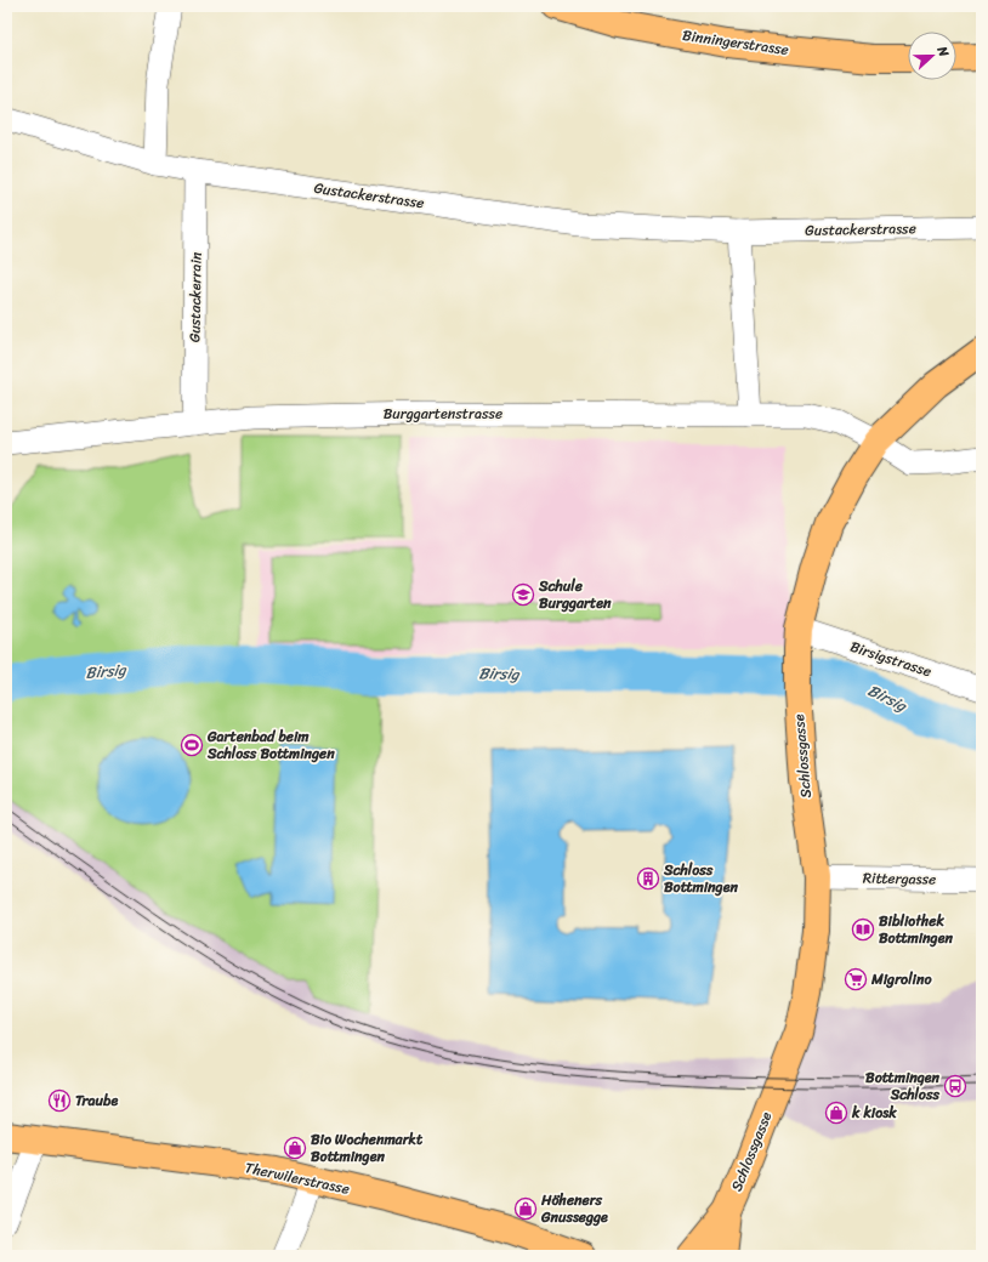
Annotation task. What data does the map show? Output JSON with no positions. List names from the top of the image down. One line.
{"streets":{"main road":["Binningerstrasse","Schlossgasse","Therwilerstrasse"],"street":["Gustackerstrasse","Gustackerrain","Burggartenstrasse","Birsigstrasse","Rittergasse"]},"crossings":[["Gustackerstrasse","Gustackerrain"],["Gustackerrain","Burggartenstrasse"],["Burggartenstrasse","Schlossgasse"],["Birsigstrasse","Schlossgasse"],["Schlossgasse","Rittergasse"]],"water":["Birsig"],"places":{"school or university":["Schule Burggarten"],"sports":["Gartenbad beim Schloss Bottmingen"],"building":["Schloss Bottmingen"],"library":["Bibliothek Bottmingen"],"supermarket":["Migrolino"],"bus stop":["Bottmingen Schloss"],"restaurant":["Traube"],"shop":["k kiosk","Bio Wochenmarkt Bottmingen","Höheners Gnussegge"]},"north":"right"}
